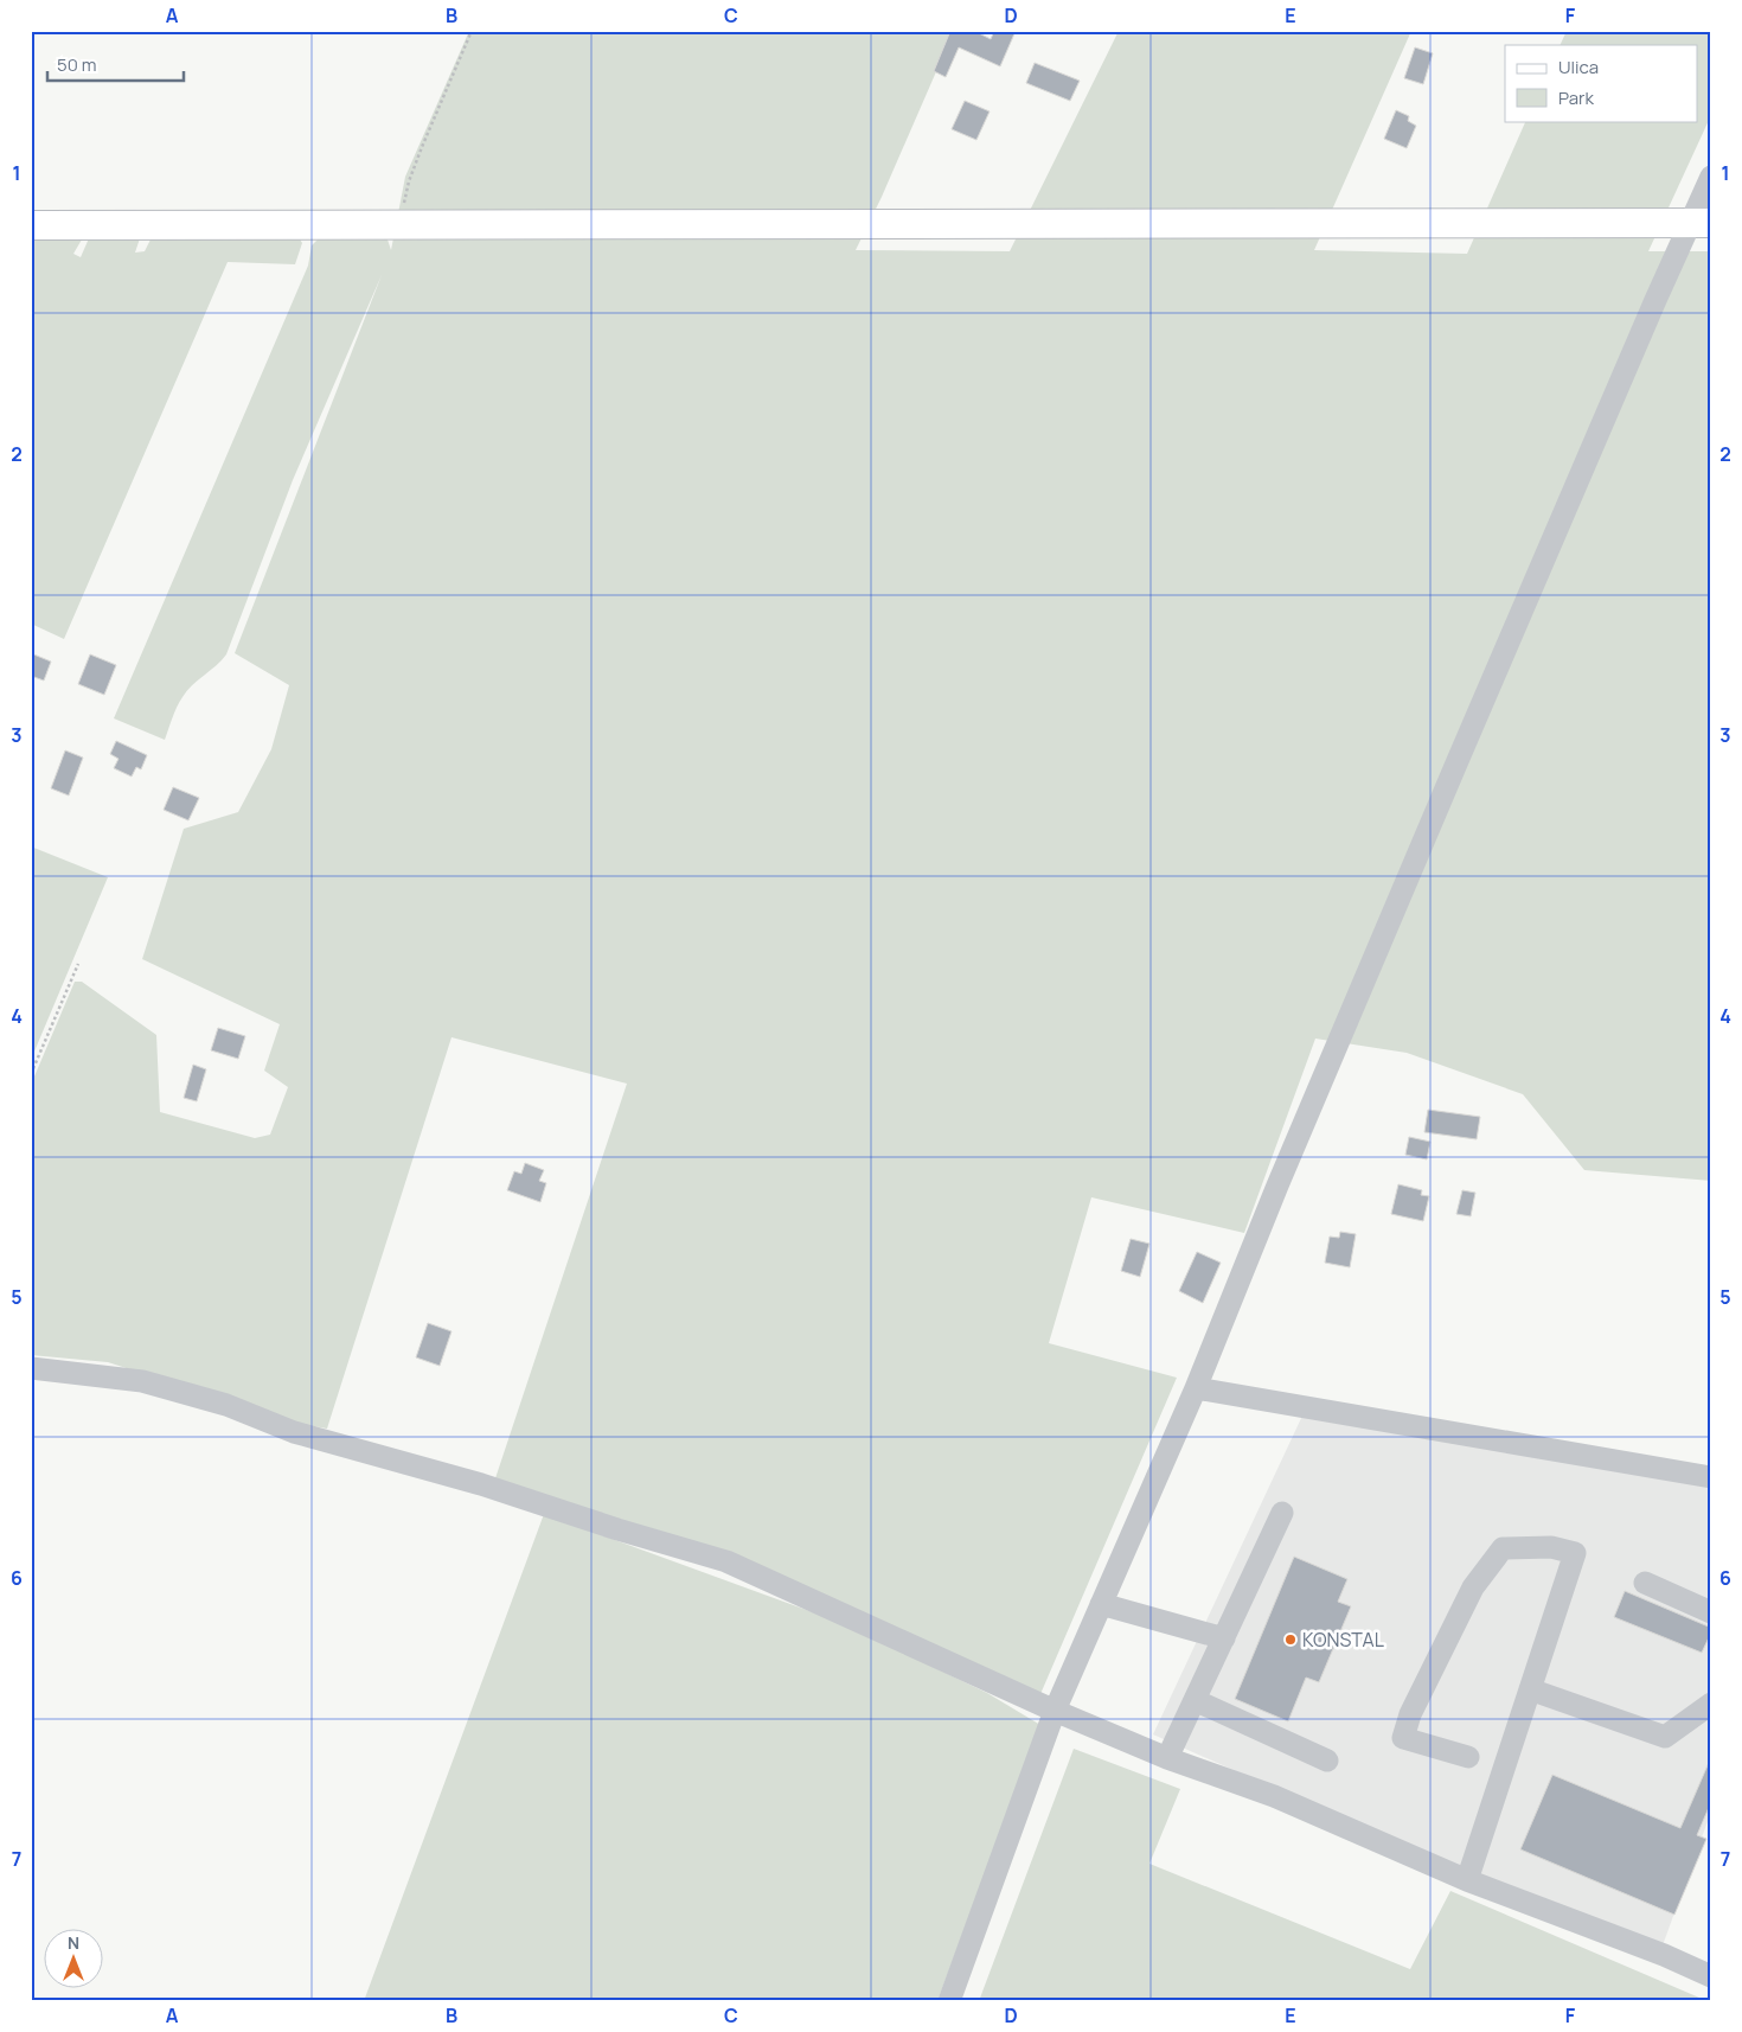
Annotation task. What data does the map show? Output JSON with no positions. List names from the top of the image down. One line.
{"places":["KONSTAL"],"legend":["Ulica","Park"],"scale_bar":"50 m","north":"top","grid":{"columns":["A","B","C","D","E","F"],"rows":["1","2","3","4","5","6","7"]}}
